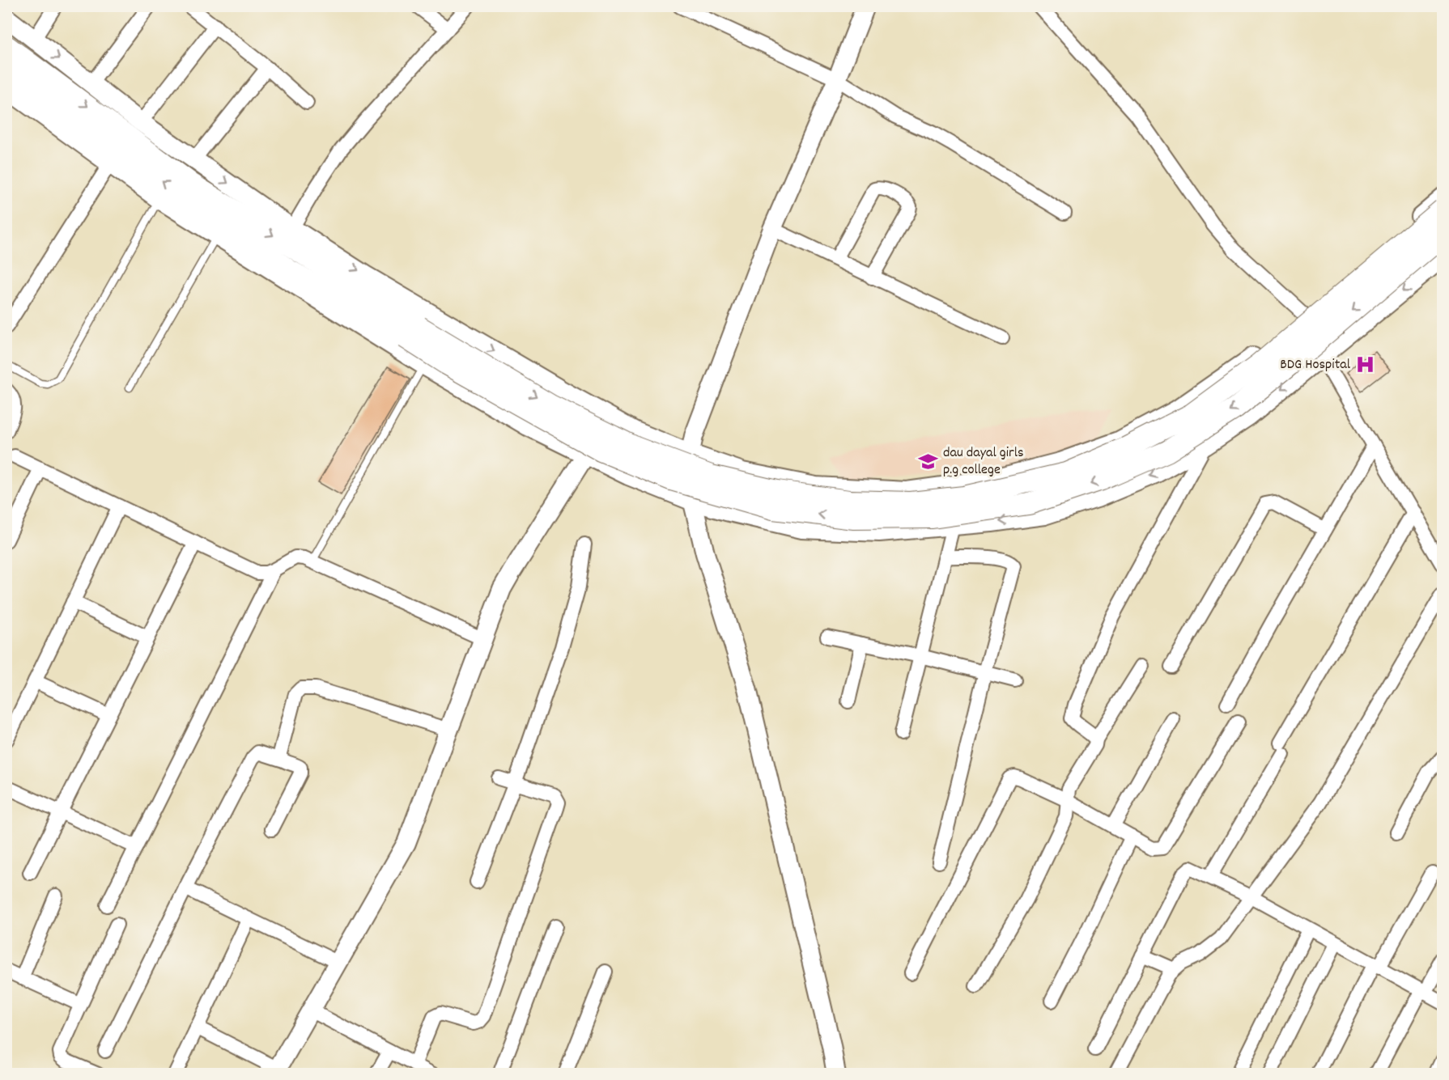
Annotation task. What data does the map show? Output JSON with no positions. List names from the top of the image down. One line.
{"places":{"hospital":["BDG Hospital"],"school or university":["dau dayal girls p.g college"]}}
